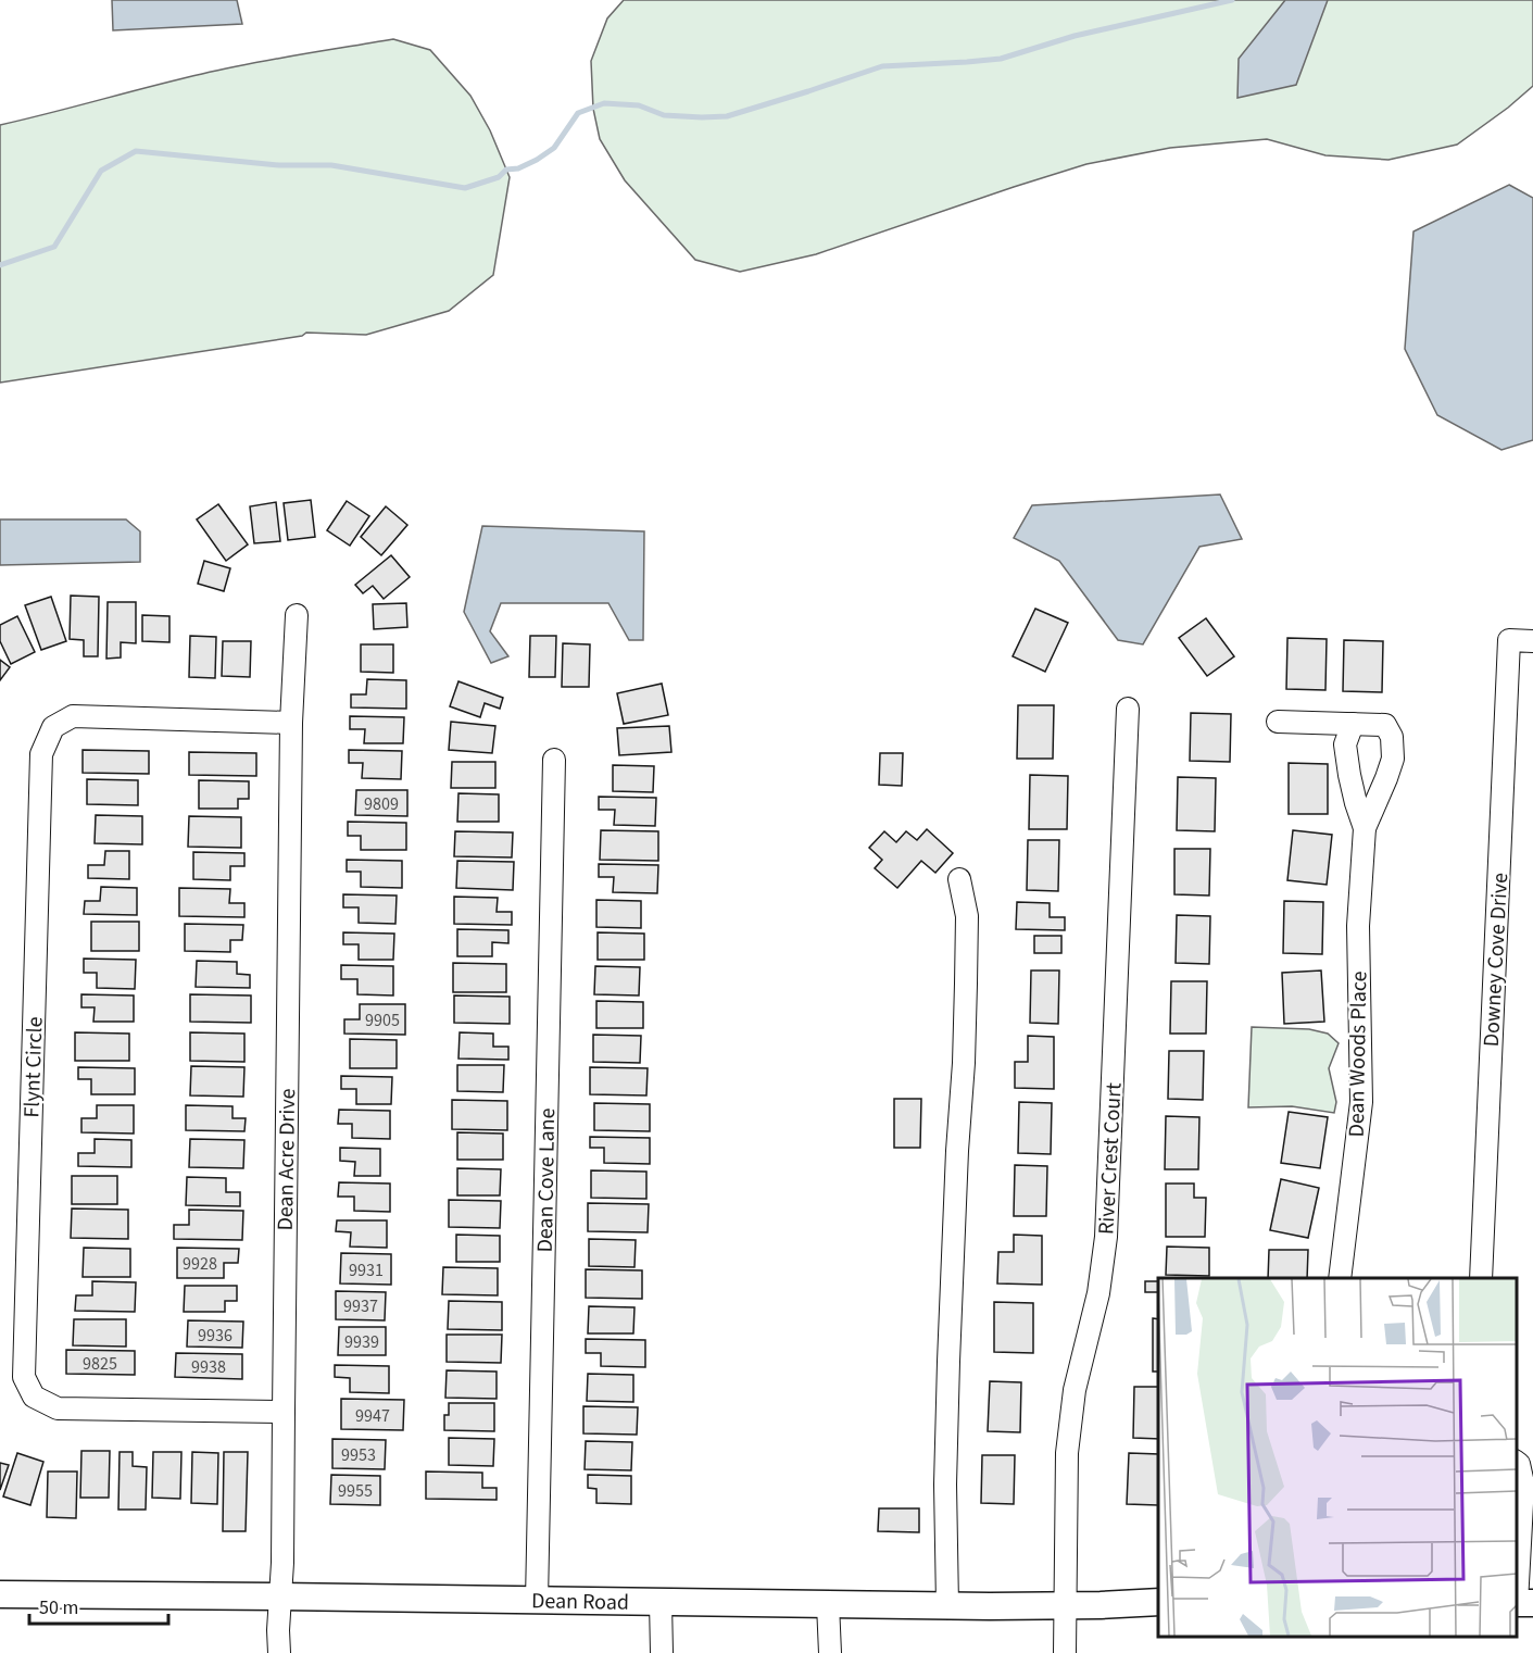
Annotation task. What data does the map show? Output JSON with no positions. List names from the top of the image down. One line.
{"streets":{"main road":["Dean Road"],"street":["Downey Cove Drive","Dean Woods Place","Flynt Circle","River Crest Court","Dean Acre Drive","Dean Cove Lane"]},"crossings":[["Flynt Circle","Dean Acre Drive"],["River Crest Court","Dean Road"],["Dean Acre Drive","Dean Road"],["Dean Cove Lane","Dean Road"]],"house_numbers":["9809","9905","9928","9931","9937","9936","9939","9825","9938","9947","9953","9955"],"scale_bar":"50 m"}
